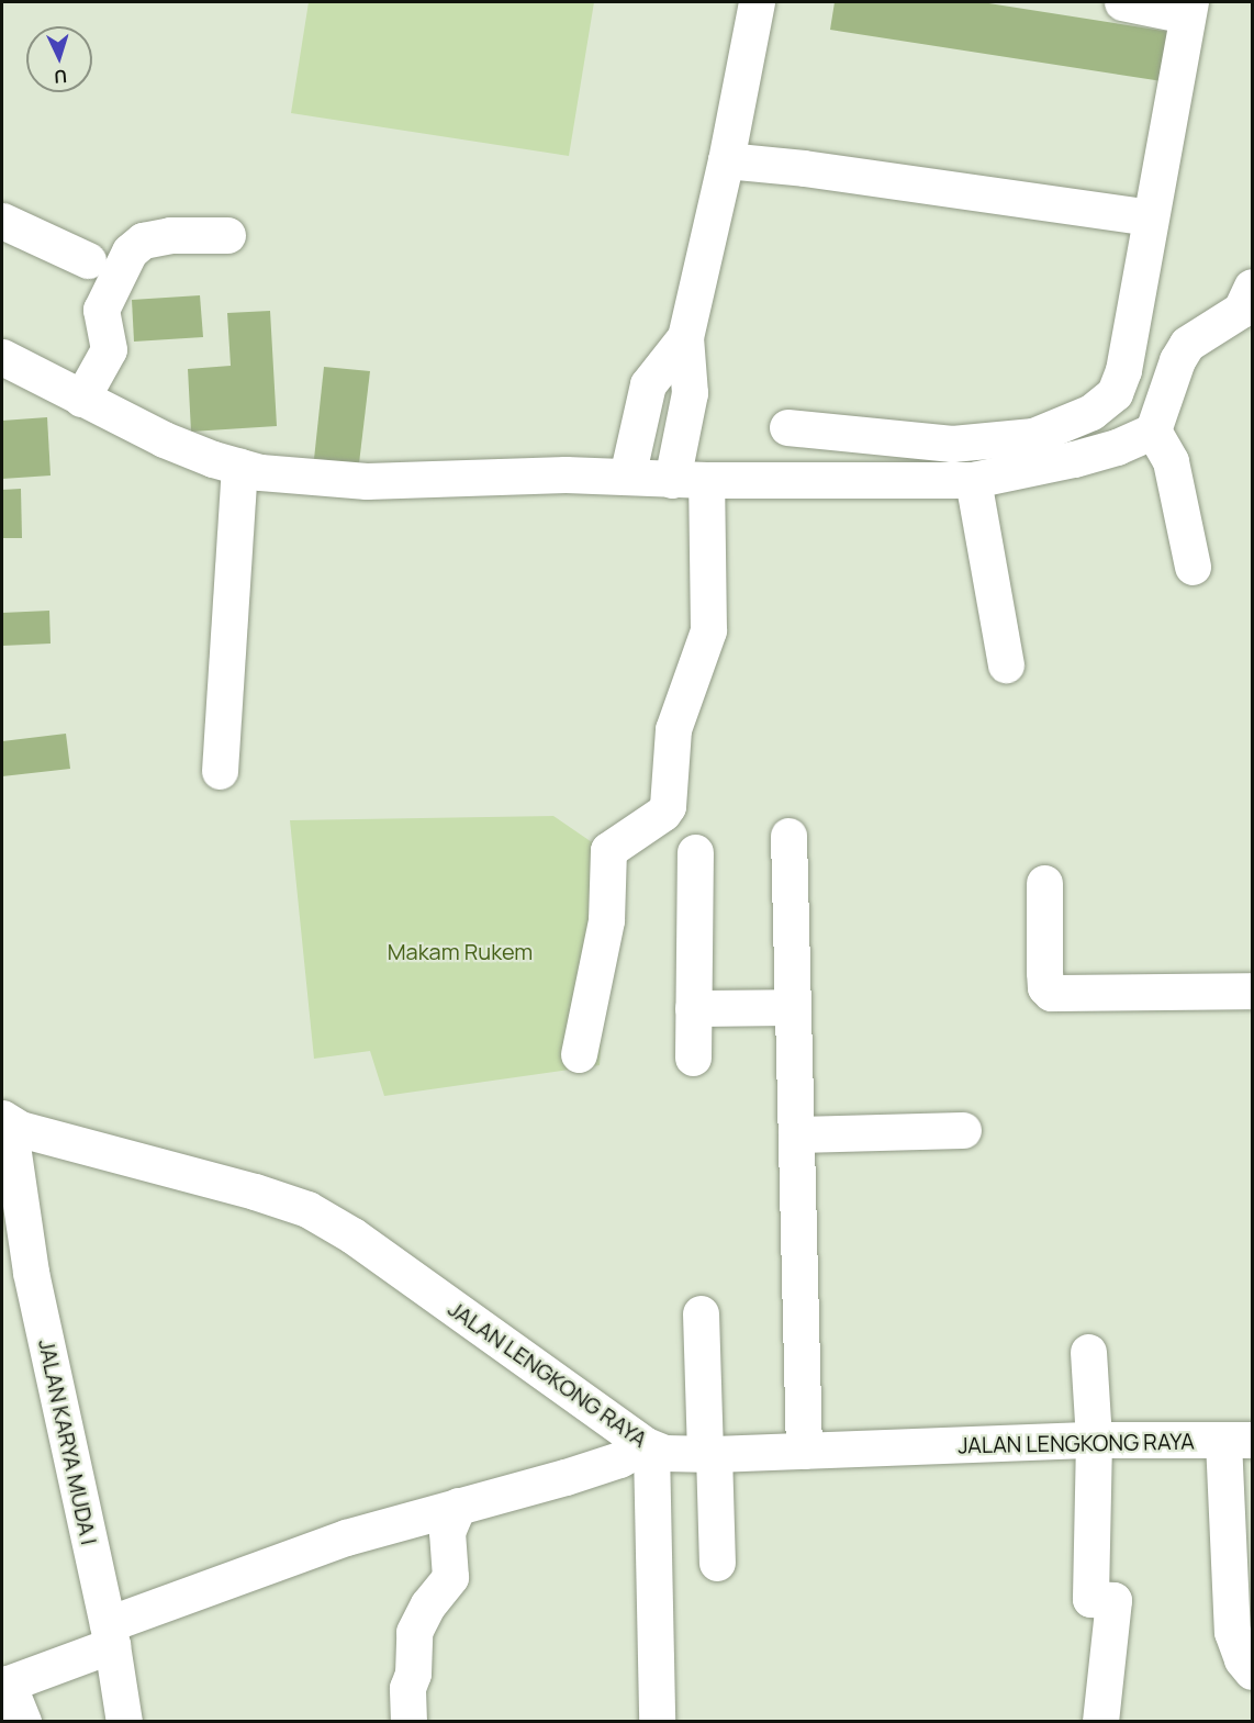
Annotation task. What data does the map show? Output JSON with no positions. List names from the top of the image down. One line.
{"streets":{"street":["JALAN LENGKONG RAYA","JALAN KARYA MUDA I"]},"crossings":[["JALAN LENGKONG RAYA","JALAN KARYA MUDA I"]],"parks":["Makam Rukem"],"north":"bottom"}
